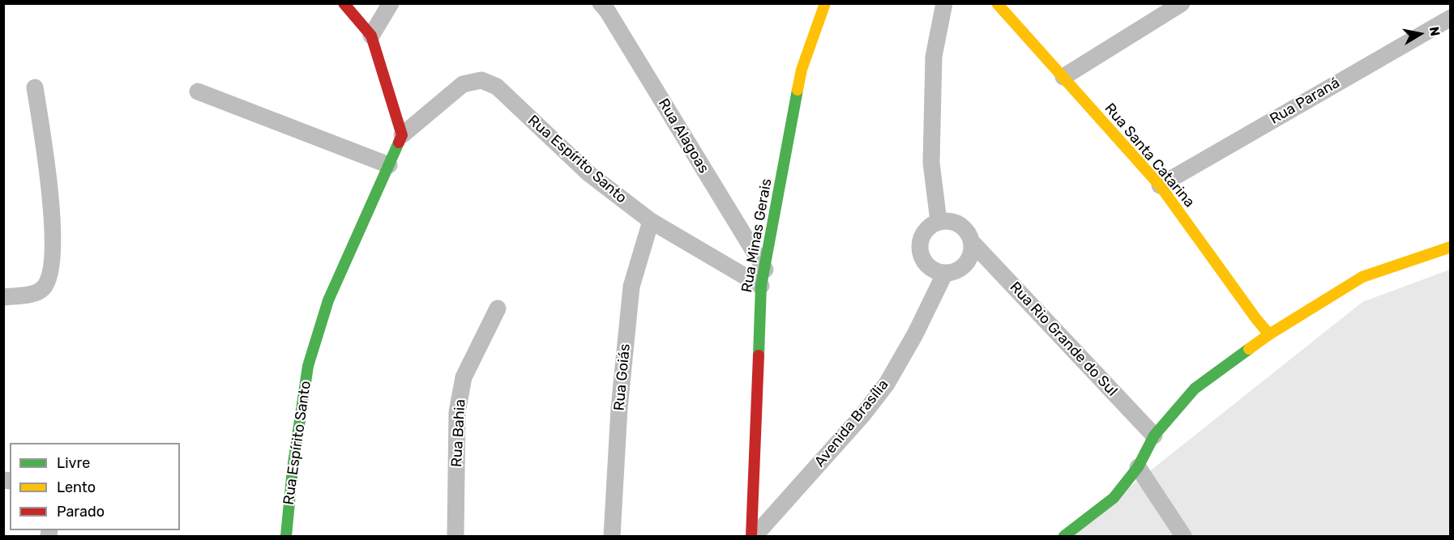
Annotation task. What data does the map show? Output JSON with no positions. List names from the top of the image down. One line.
{"streets":{"street":["Rua Paraná","Rua Alagoas","Rua Santa Catarina","Rua Espírito Santo","Rua Minas Gerais","Rua Rio Grande do Sul","Rua Goiás","Avenida Brasília","Rua Bahia"]},"crossings":[["Rua Paraná","Rua Santa Catarina"],["Rua Alagoas","Rua Espírito Santo"],["Rua Alagoas","Rua Minas Gerais"],["Rua Espírito Santo","Rua Minas Gerais"],["Rua Espírito Santo","Rua Goiás"],["Rua Minas Gerais","Avenida Brasília"],["Rua Rio Grande do Sul","Avenida Brasília"]],"legend":["Livre","Lento","Parado"],"north":"right"}
